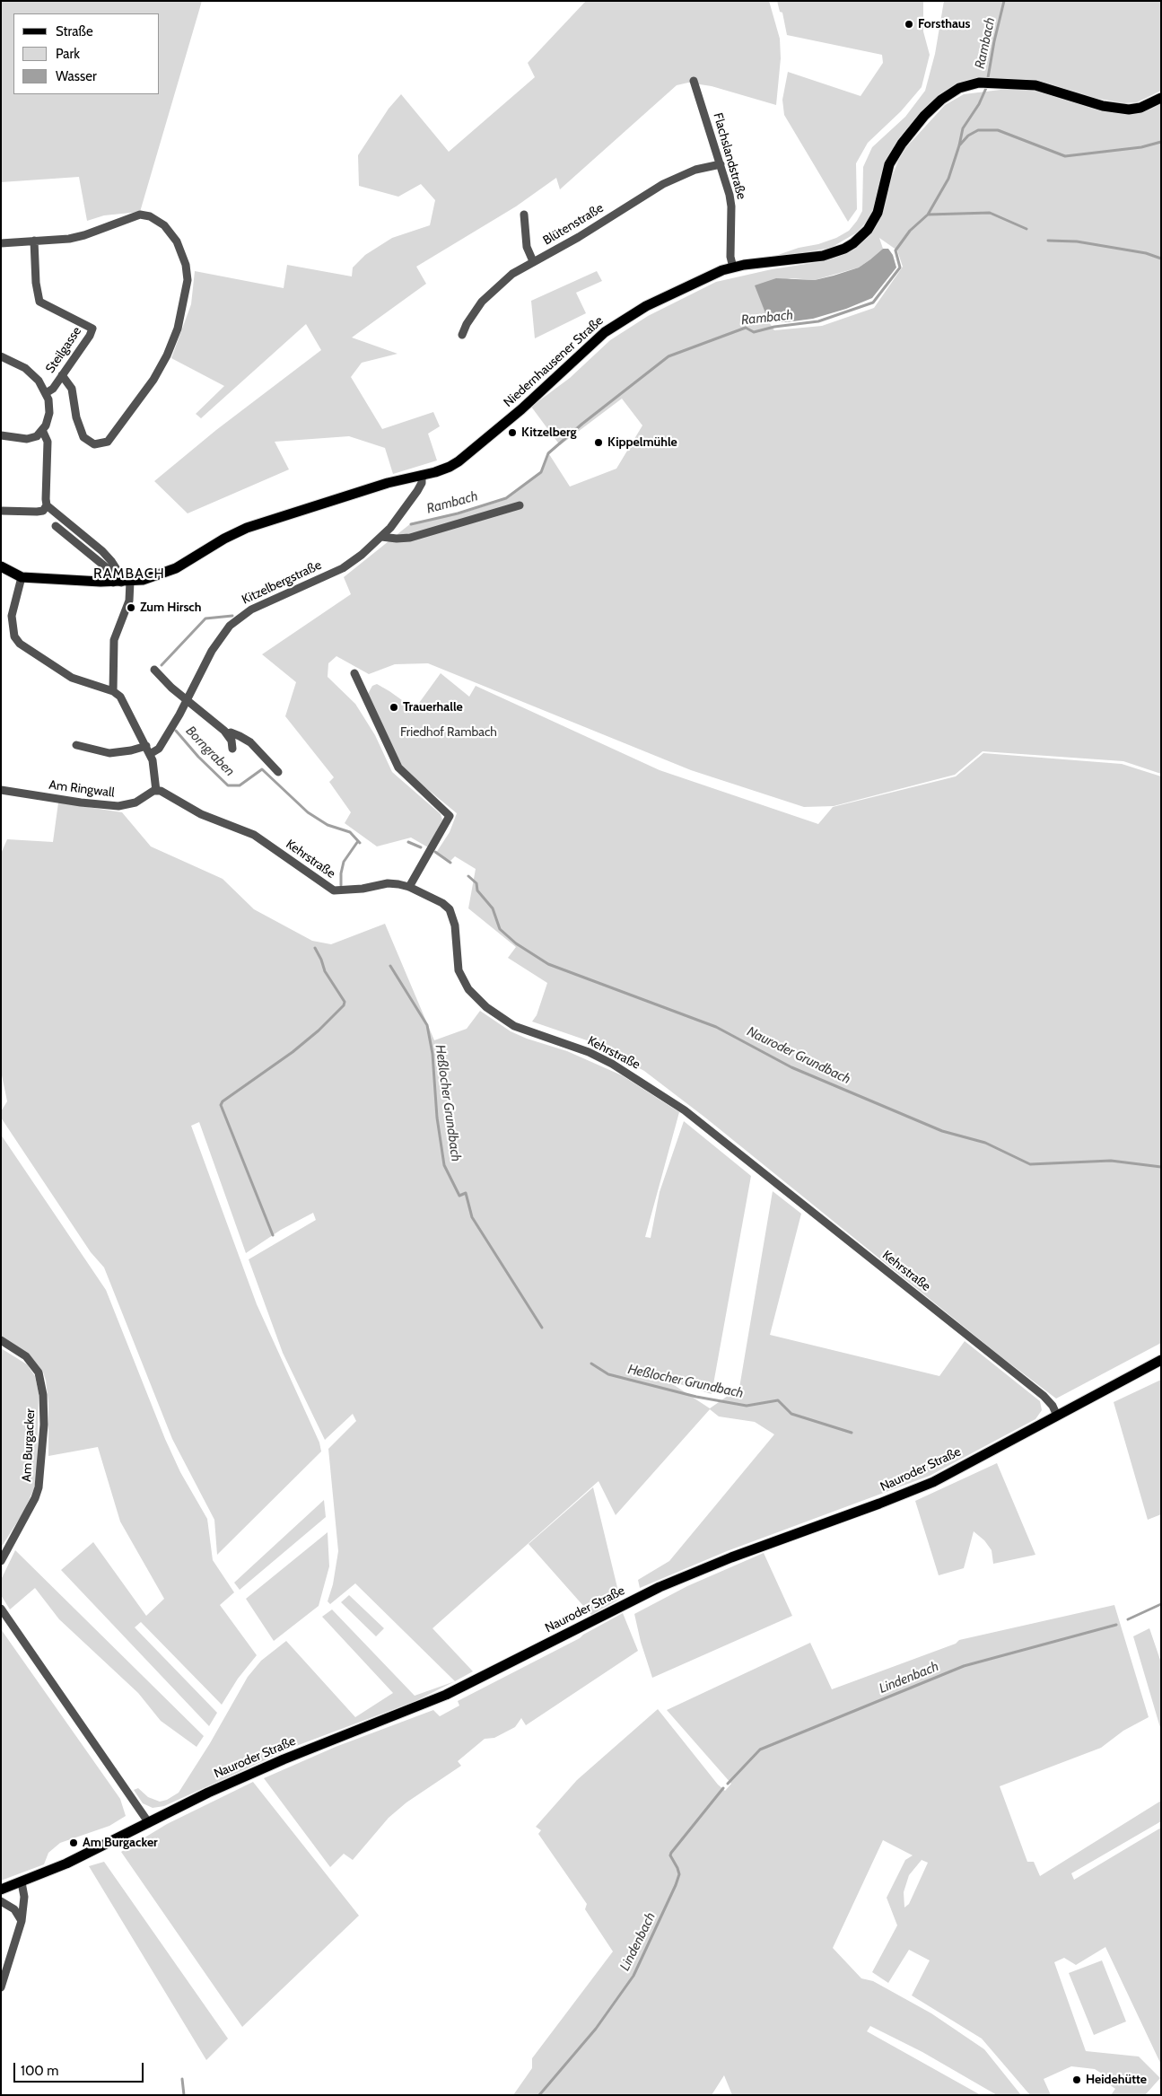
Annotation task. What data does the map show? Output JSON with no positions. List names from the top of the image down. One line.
{"streets":{"main road":["Niedernhausener Straße","Nauroder Straße"],"street":["Flachslandstraße","Blütenstraße","Steilgasse","Kitzelbergstraße","Am Ringwall","Kehrstraße","Am Burgacker"]},"crossings":[["Flachslandstraße","Blütenstraße"],["Flachslandstraße","Niedernhausener Straße"],["Niedernhausener Straße","Kitzelbergstraße"],["Am Ringwall","Kehrstraße"],["Kehrstraße","Nauroder Straße"]],"districts":["RAMBACH"],"water":["Rambach","Borngraben","Nauroder Grundbach","Heßlocher Grundbach","Lindenbach"],"parks":["Friedhof Rambach"],"places":["Forsthaus","Kitzelberg","Kippelmühle","Zum Hirsch","Trauerhalle","Am Burgacker","Heidehütte"],"legend":["Straße","Park","Wasser"],"scale_bar":"100 m"}
